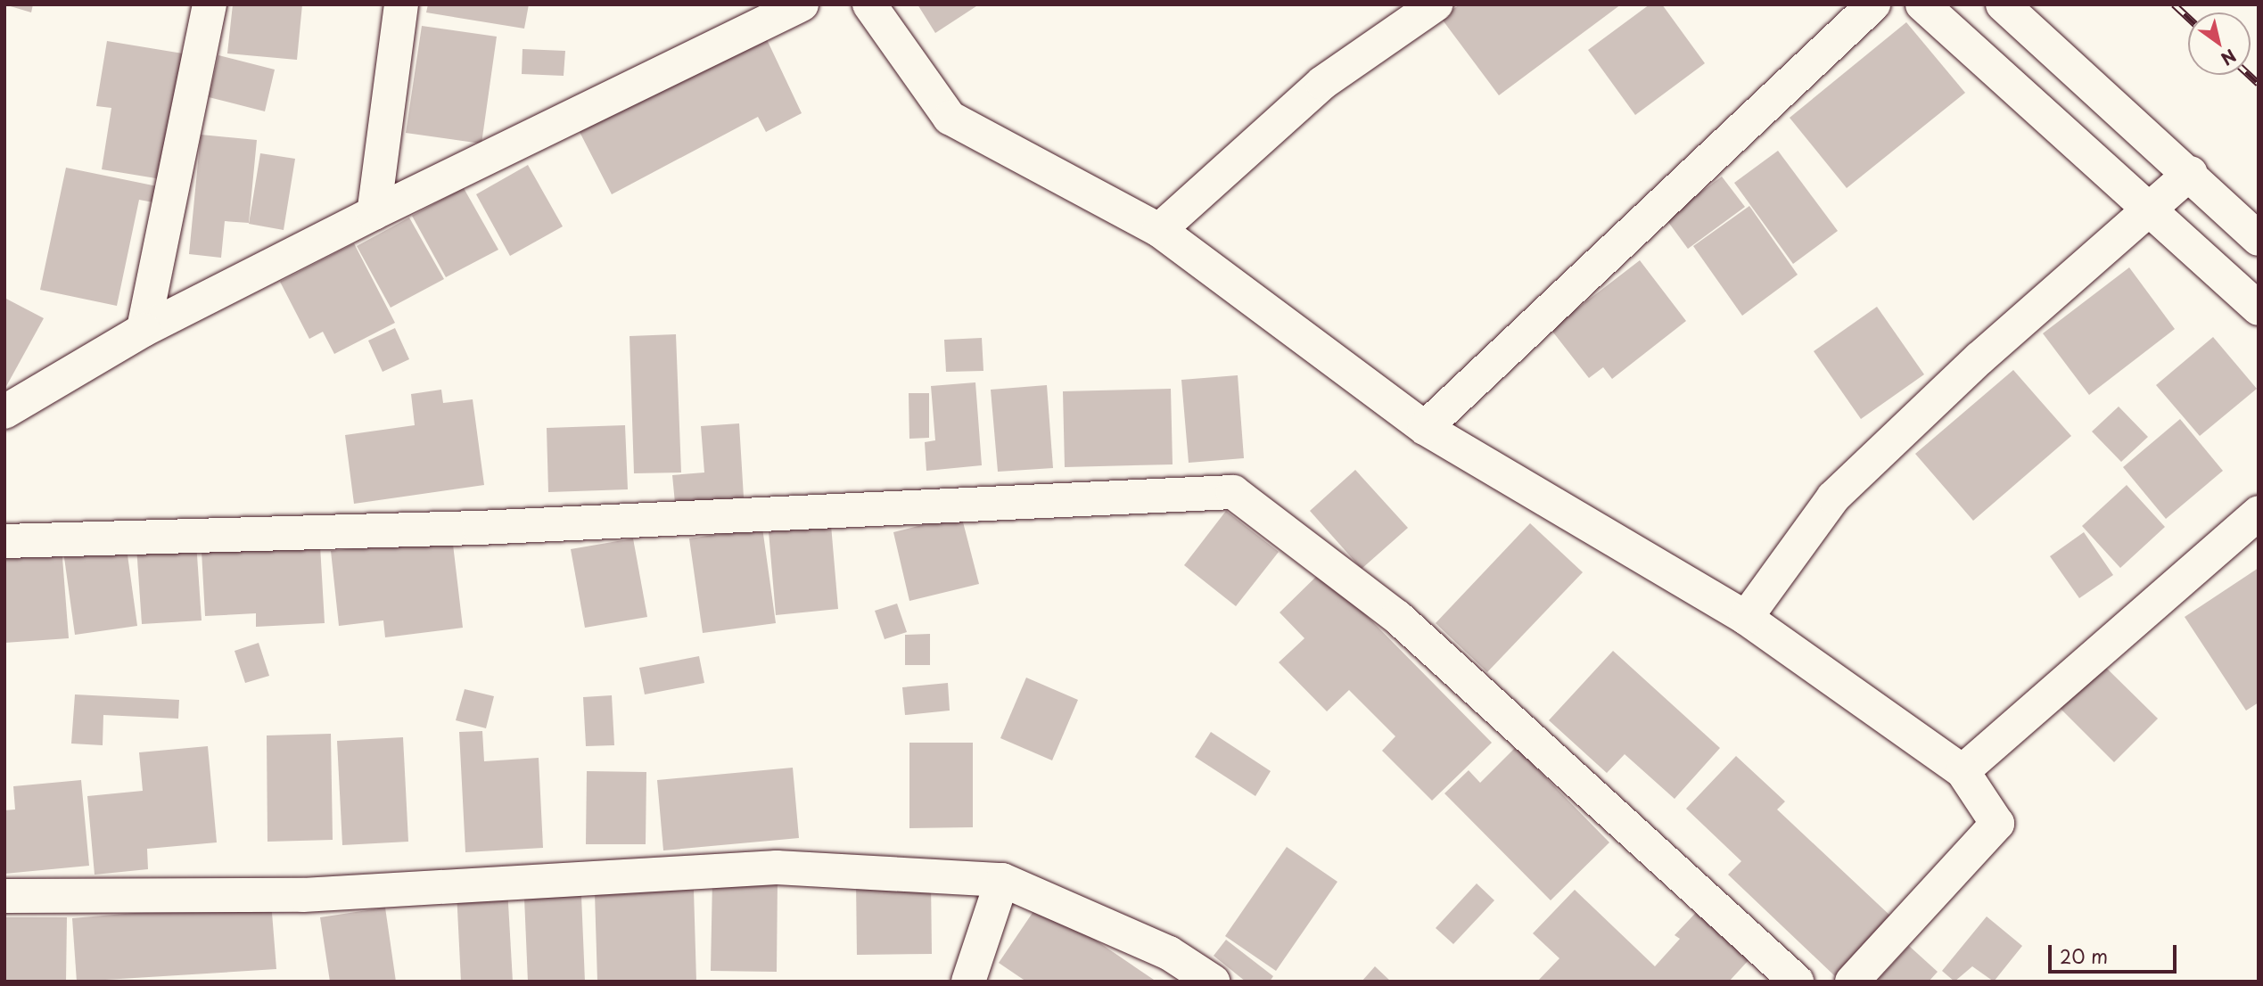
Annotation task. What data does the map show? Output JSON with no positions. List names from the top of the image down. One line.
{"scale_bar":"20 m","north":"bottom right"}
